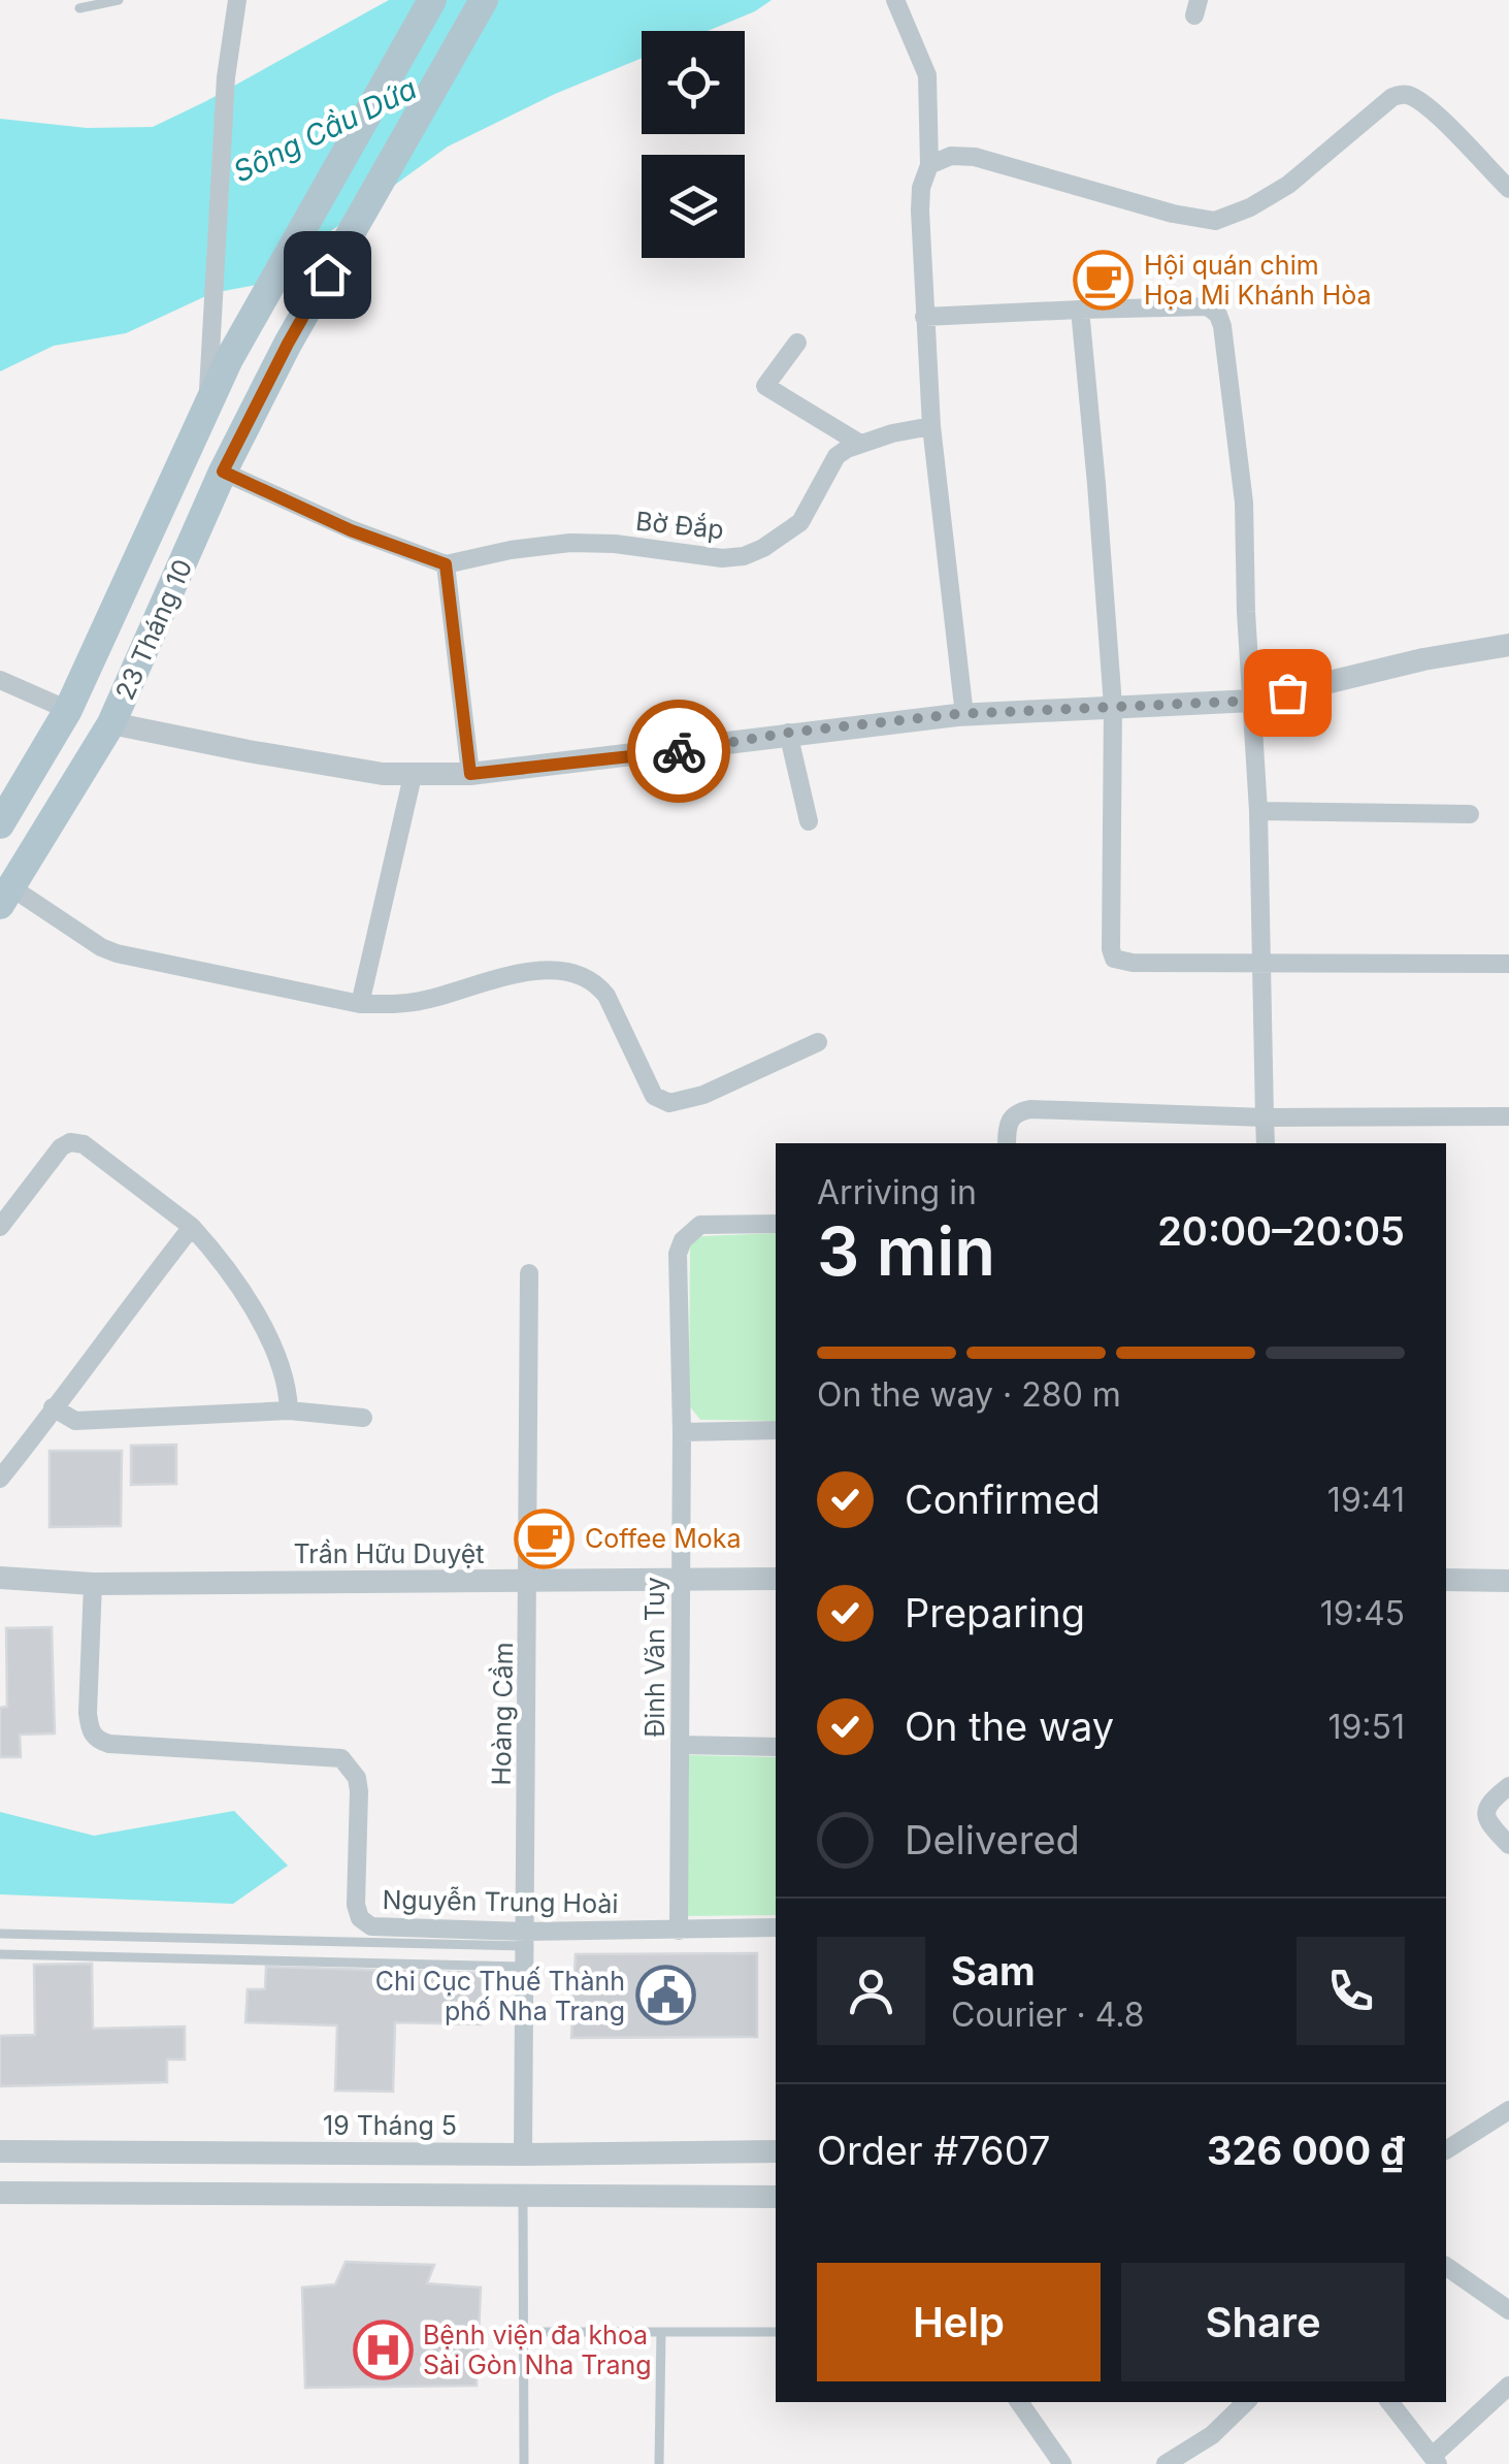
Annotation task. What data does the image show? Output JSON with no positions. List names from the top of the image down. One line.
{"streets":{"main road":["23 Tháng 10"],"street":["Bờ Đắp","Trần Hữu Duyệt","Đinh Văn Tuy","Hoàng Cầm","Nguyễn Trung Hoài","19 Tháng 5"]},"crossings":[["Trần Hữu Duyệt","Đinh Văn Tuy"],["Trần Hữu Duyệt","Hoàng Cầm"],["Trần Hữu Duyệt","Nguyễn Trung Hoài"],["Đinh Văn Tuy","Nguyễn Trung Hoài"],["Hoàng Cầm","Nguyễn Trung Hoài"],["Hoàng Cầm","19 Tháng 5"]],"water":["Sông Cầu Dứa"],"places":{"cafe":["Hội quán chim Họa Mi Khánh Hòa","Coffee Moka"],"public building":["Chi Cục Thuế Thành phố Nha Trang"],"hospital":["Bệnh viện đa khoa Sài Gòn Nha Trang"]},"page":{"heading":["3 min","Arriving in","20:00–20:05"],"panel":["Sam","Courier · 4.8","Order #7607","326 000 ₫"],"bar":"On the way · 280 m","list":[["Confirmed","19:41"],["Preparing","19:45"],["On the way","19:51"],"Delivered"],"buttons":["Help","Share"]}}
